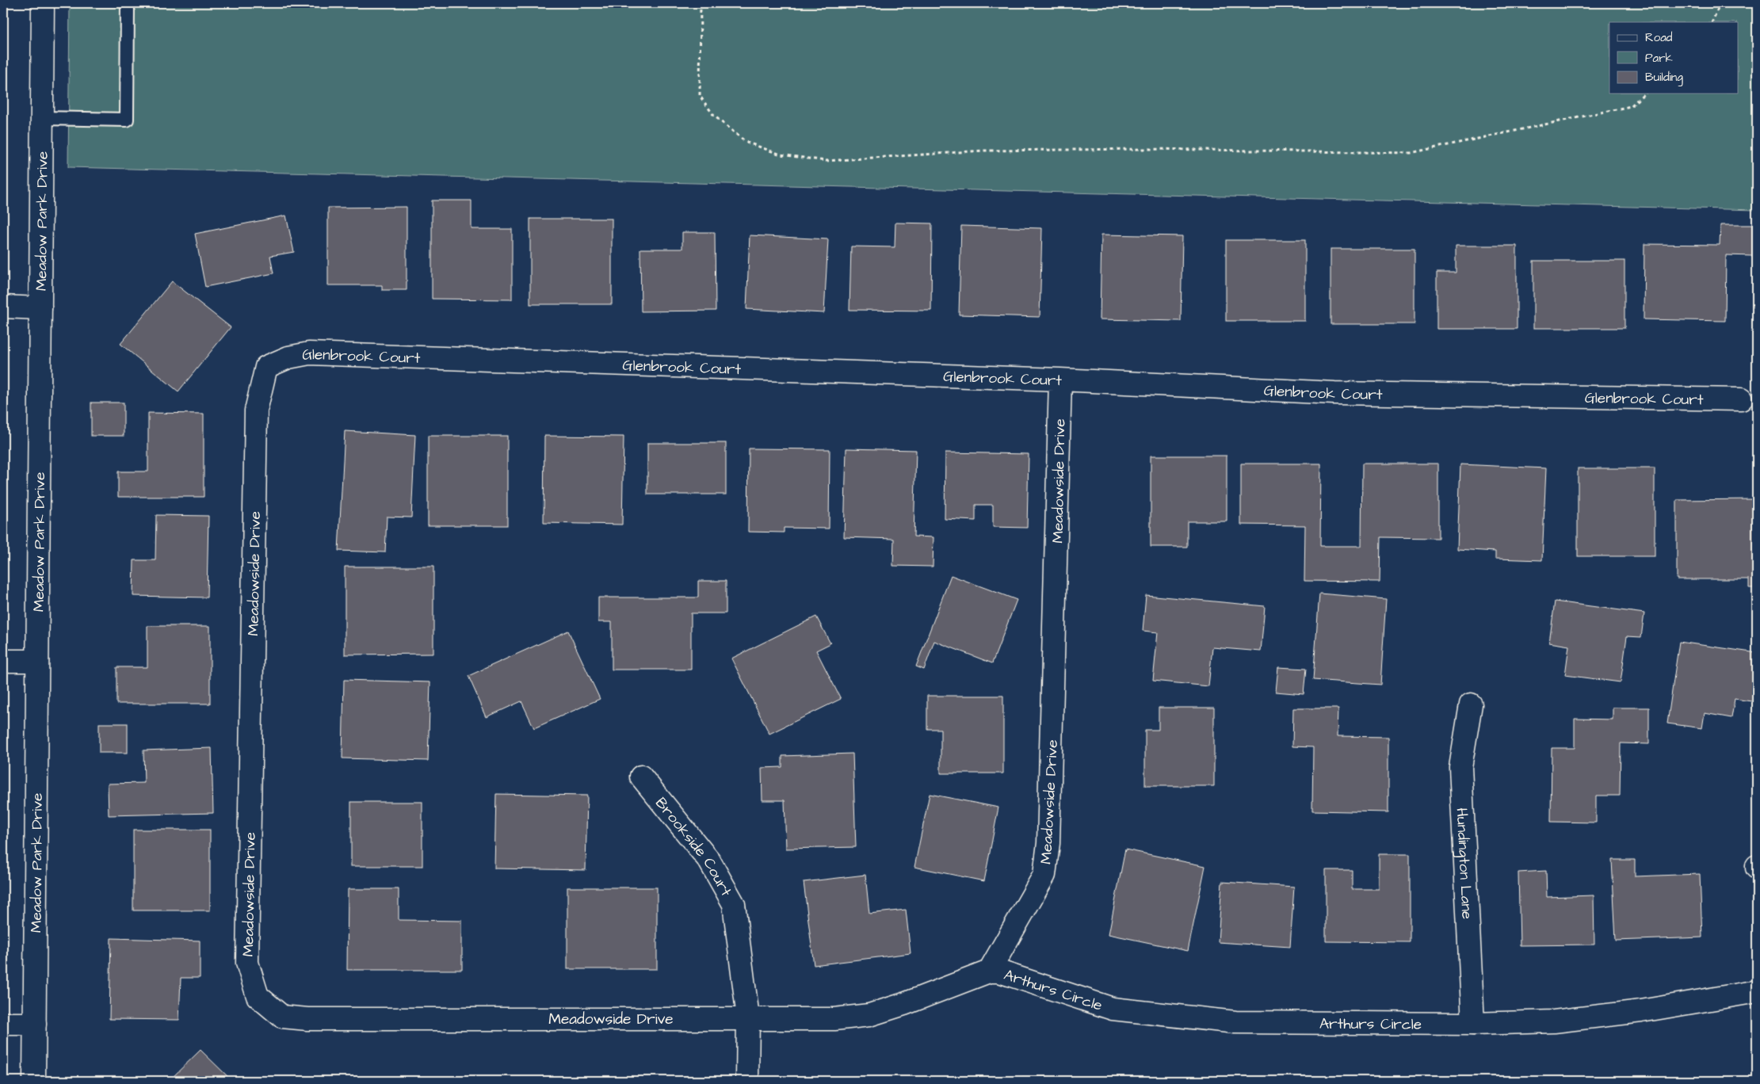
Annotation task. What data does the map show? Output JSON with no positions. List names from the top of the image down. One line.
{"streets":{"street":["Meadow Park Drive","Glenbrook Court","Meadowside Drive","Brookside Court","Hundington Lane","Arthurs Circle"]},"crossings":[["Glenbrook Court","Meadowside Drive"],["Meadowside Drive","Brookside Court"],["Meadowside Drive","Arthurs Circle"],["Hundington Lane","Arthurs Circle"]],"legend":["Road","Park","Building"]}
